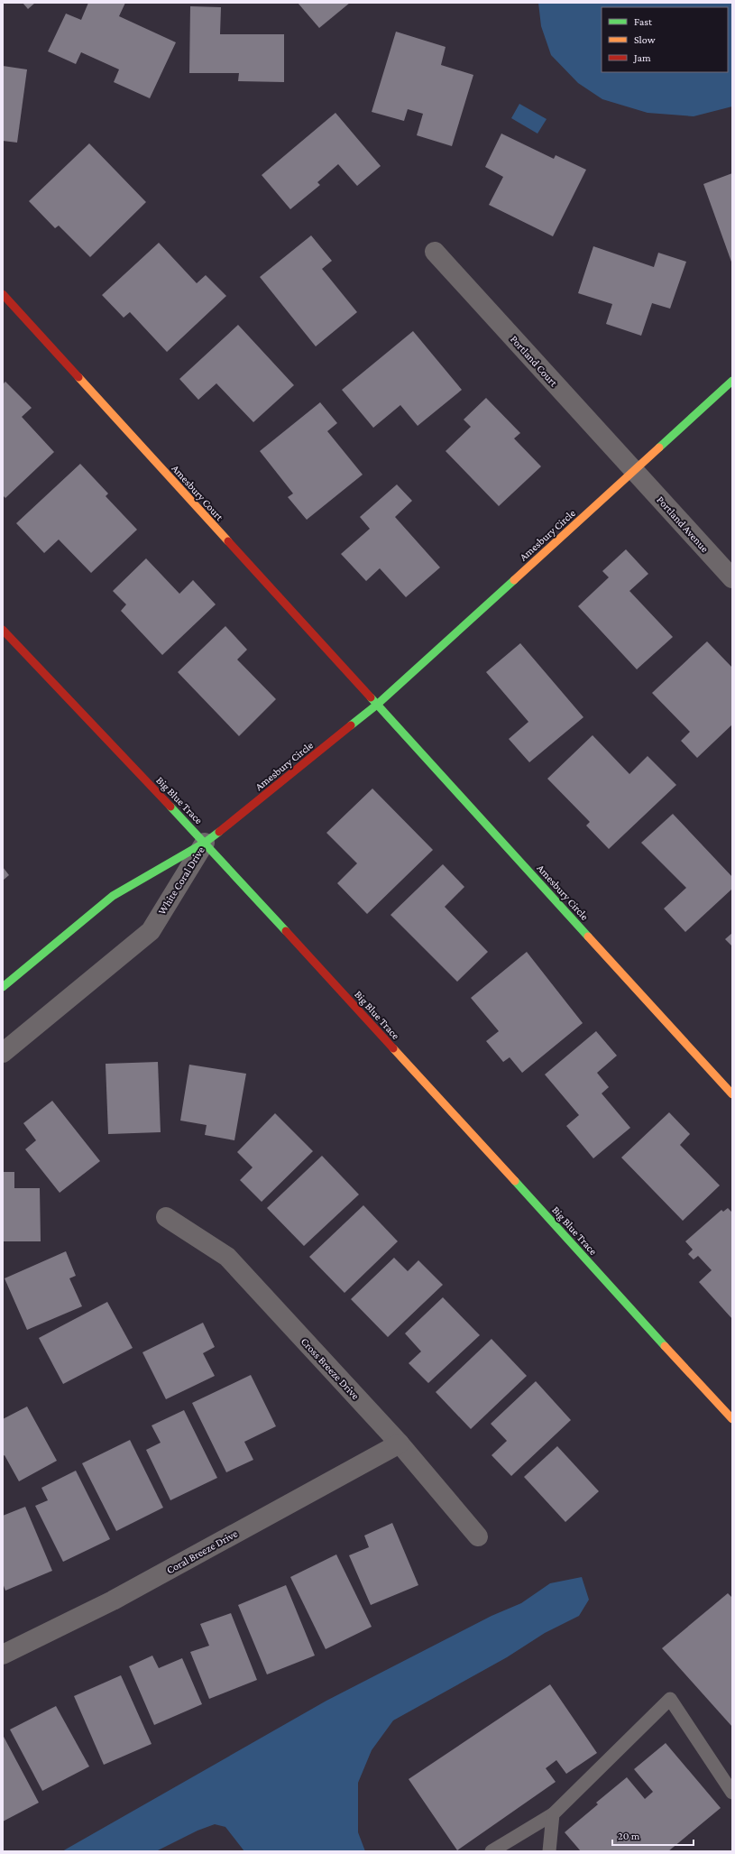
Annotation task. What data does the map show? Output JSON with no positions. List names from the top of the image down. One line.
{"streets":{"street":["Portland Court","Amesbury Court","Portland Avenue","Amesbury Circle","Big Blue Trace","White Coral Drive","Cross Breeze Drive","Coral Breeze Drive"]},"crossings":[["Portland Court","Portland Avenue"],["Portland Court","Amesbury Circle"],["Amesbury Court","Amesbury Circle"],["Portland Avenue","Amesbury Circle"],["Amesbury Circle","Big Blue Trace"],["Amesbury Circle","White Coral Drive"],["Big Blue Trace","White Coral Drive"],["Cross Breeze Drive","Coral Breeze Drive"]],"legend":["Fast","Slow","Jam"],"scale_bar":"20 m"}
